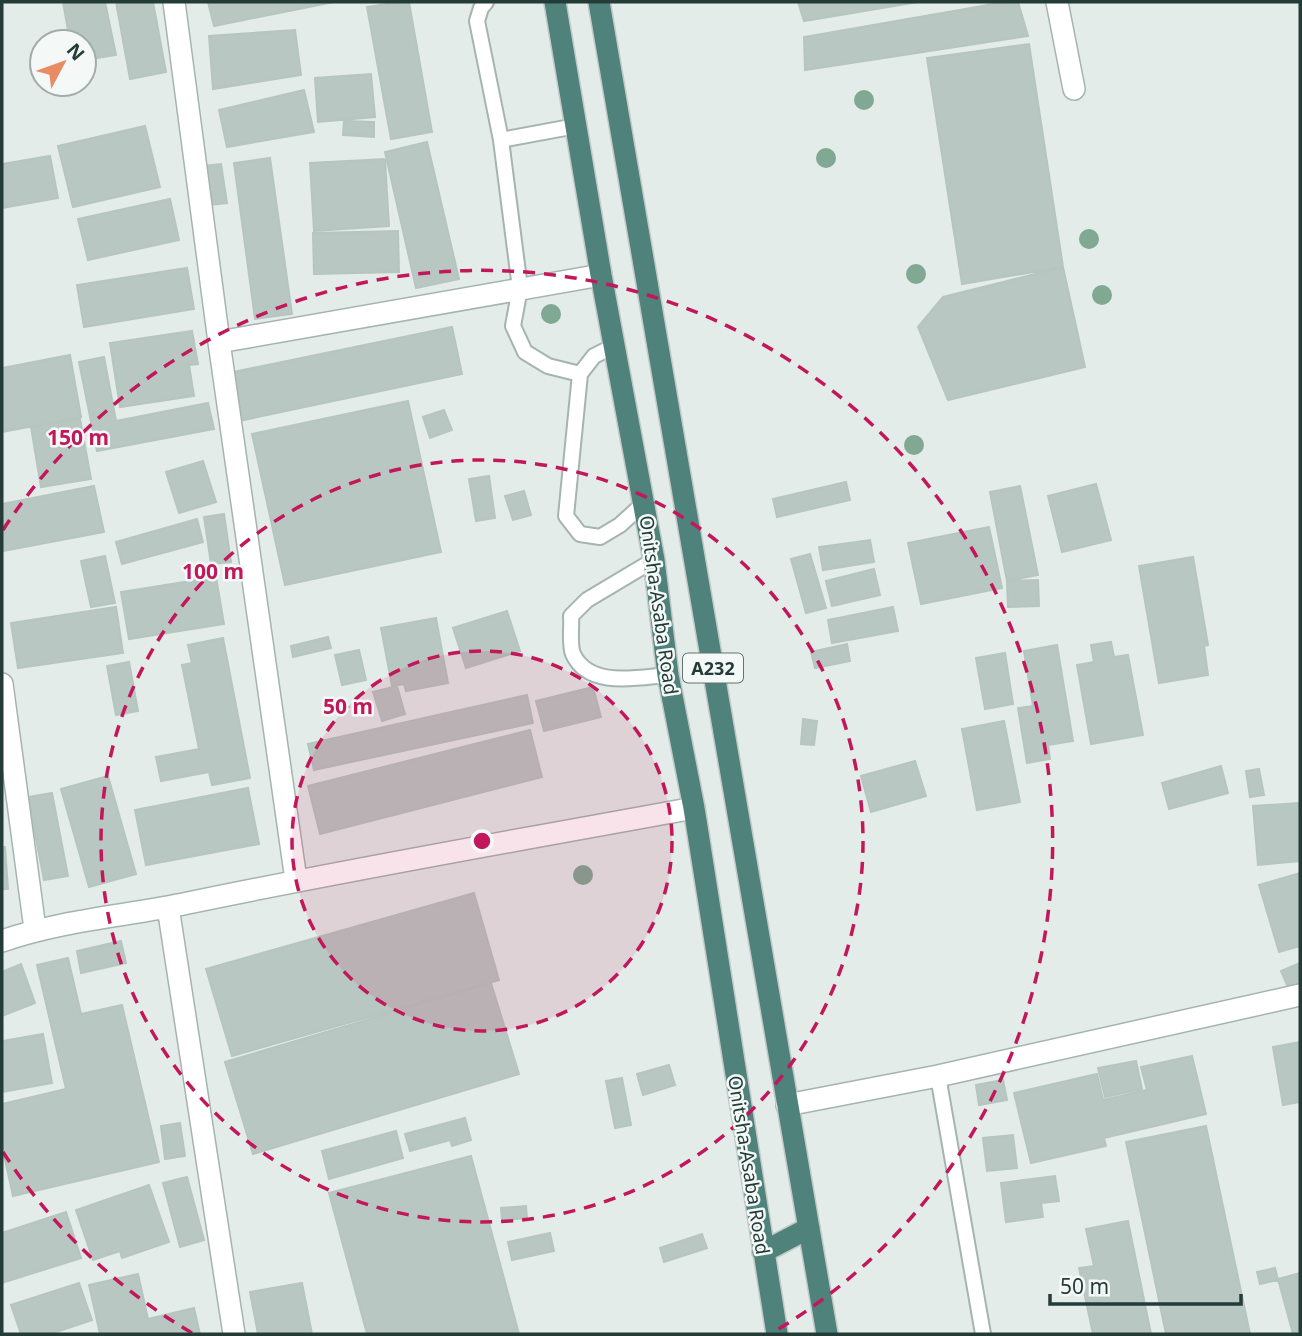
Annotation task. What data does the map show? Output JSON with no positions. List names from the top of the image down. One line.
{"streets":{"highway":["Onitsha-Asaba Road","A232"]},"scale_bar":"50 m","north":"top right","rings":["150 m","100 m","50 m"]}
